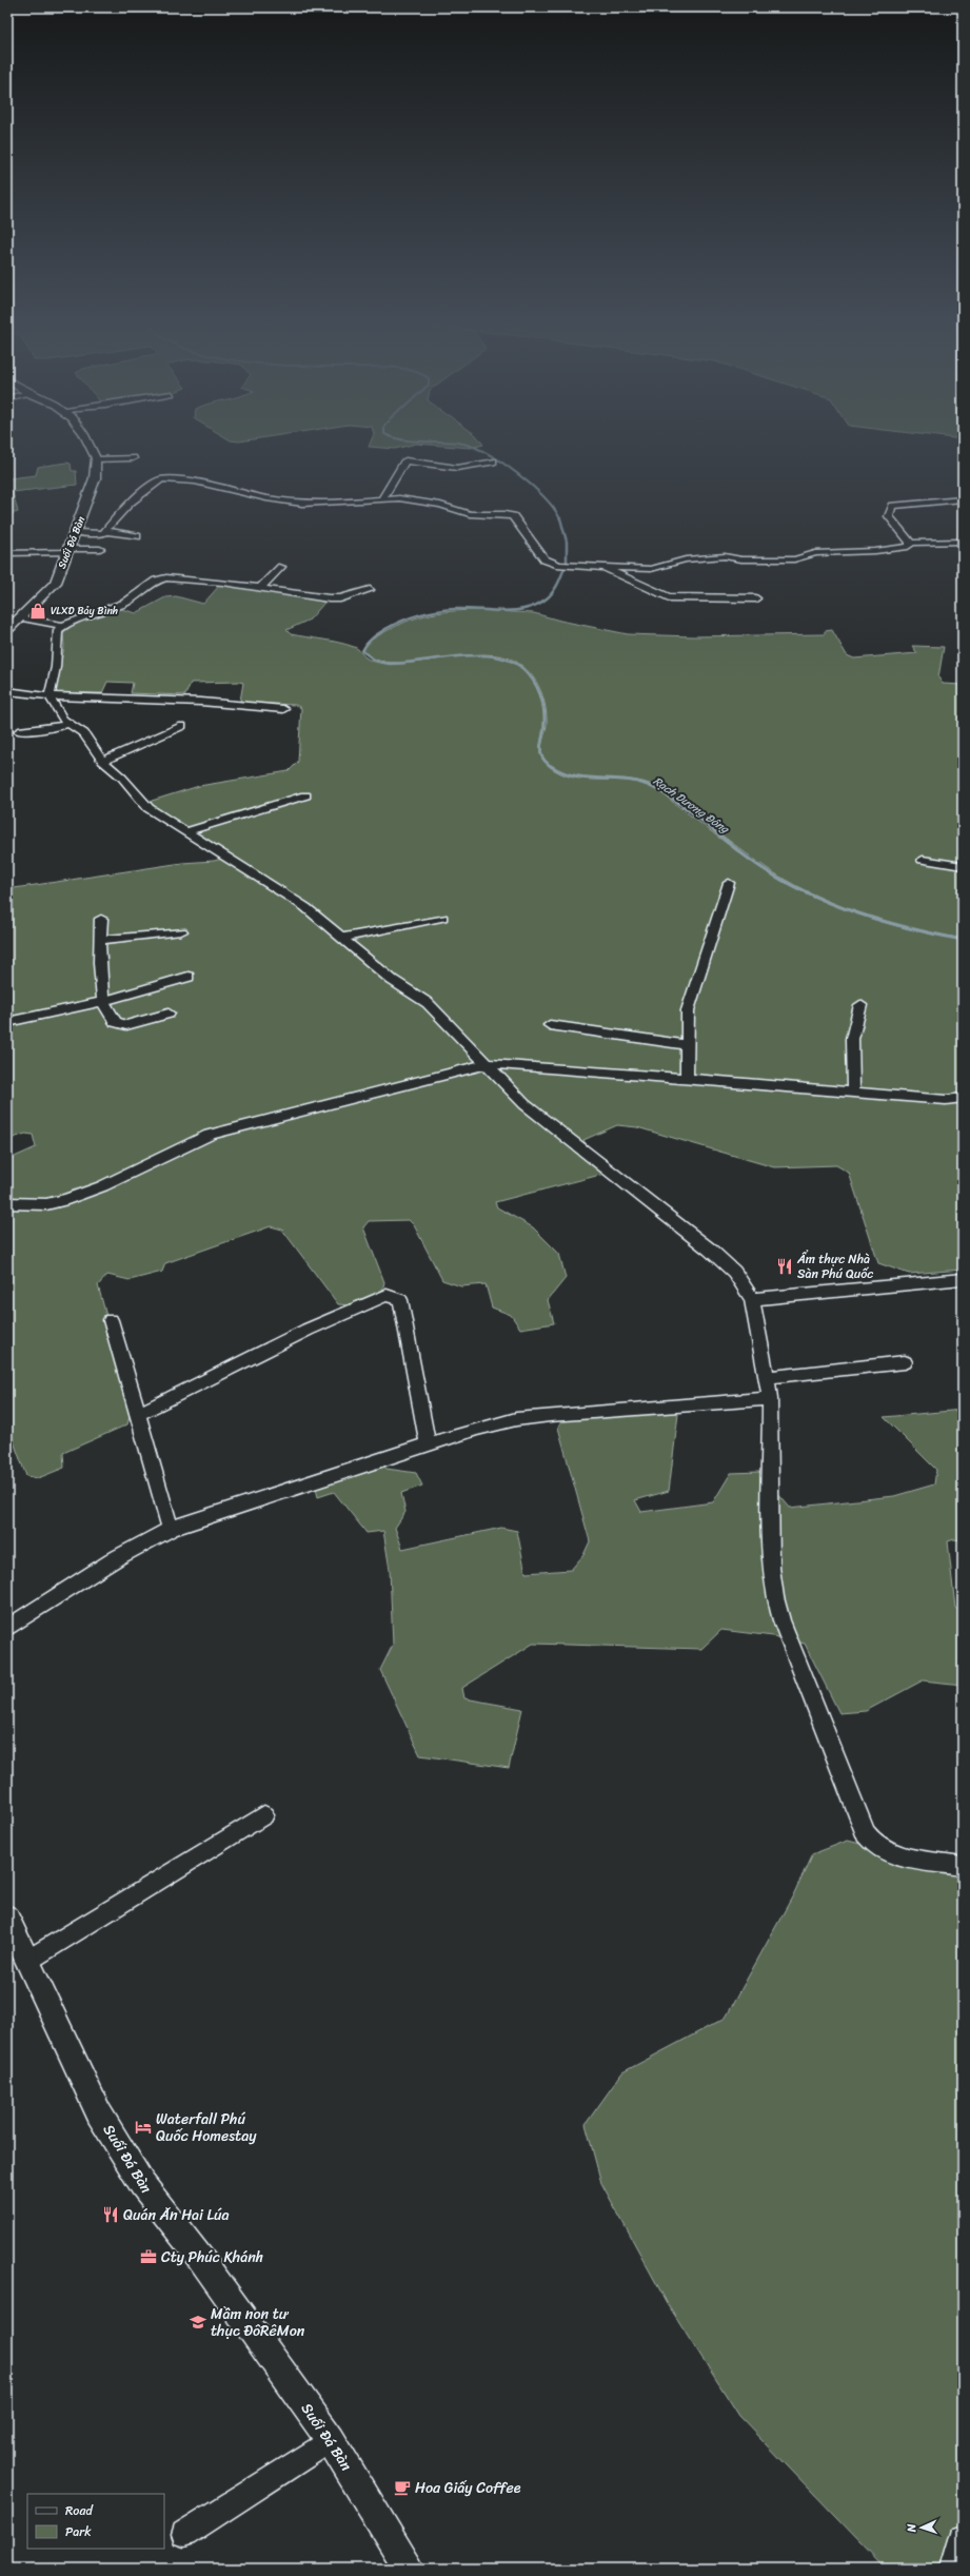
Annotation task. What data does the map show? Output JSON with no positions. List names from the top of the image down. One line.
{"streets":{"street":["Suối Đá Bàn"]},"water":["Rạch Dương Đông"],"places":{"shop":["VLXD Bảy Bình"],"restaurant":["Ẩm thực Nhà Sàn Phú Quốc","Quán Ăn Hai Lúa"],"hotel":["Waterfall Phú Quốc Homestay"],"office":["Cty Phúc Khánh"],"school or university":["Mầm non tư thục ĐôRêMon"],"cafe":["Hoa Giấy Coffee"]},"legend":["Road","Park"],"north":"left"}
